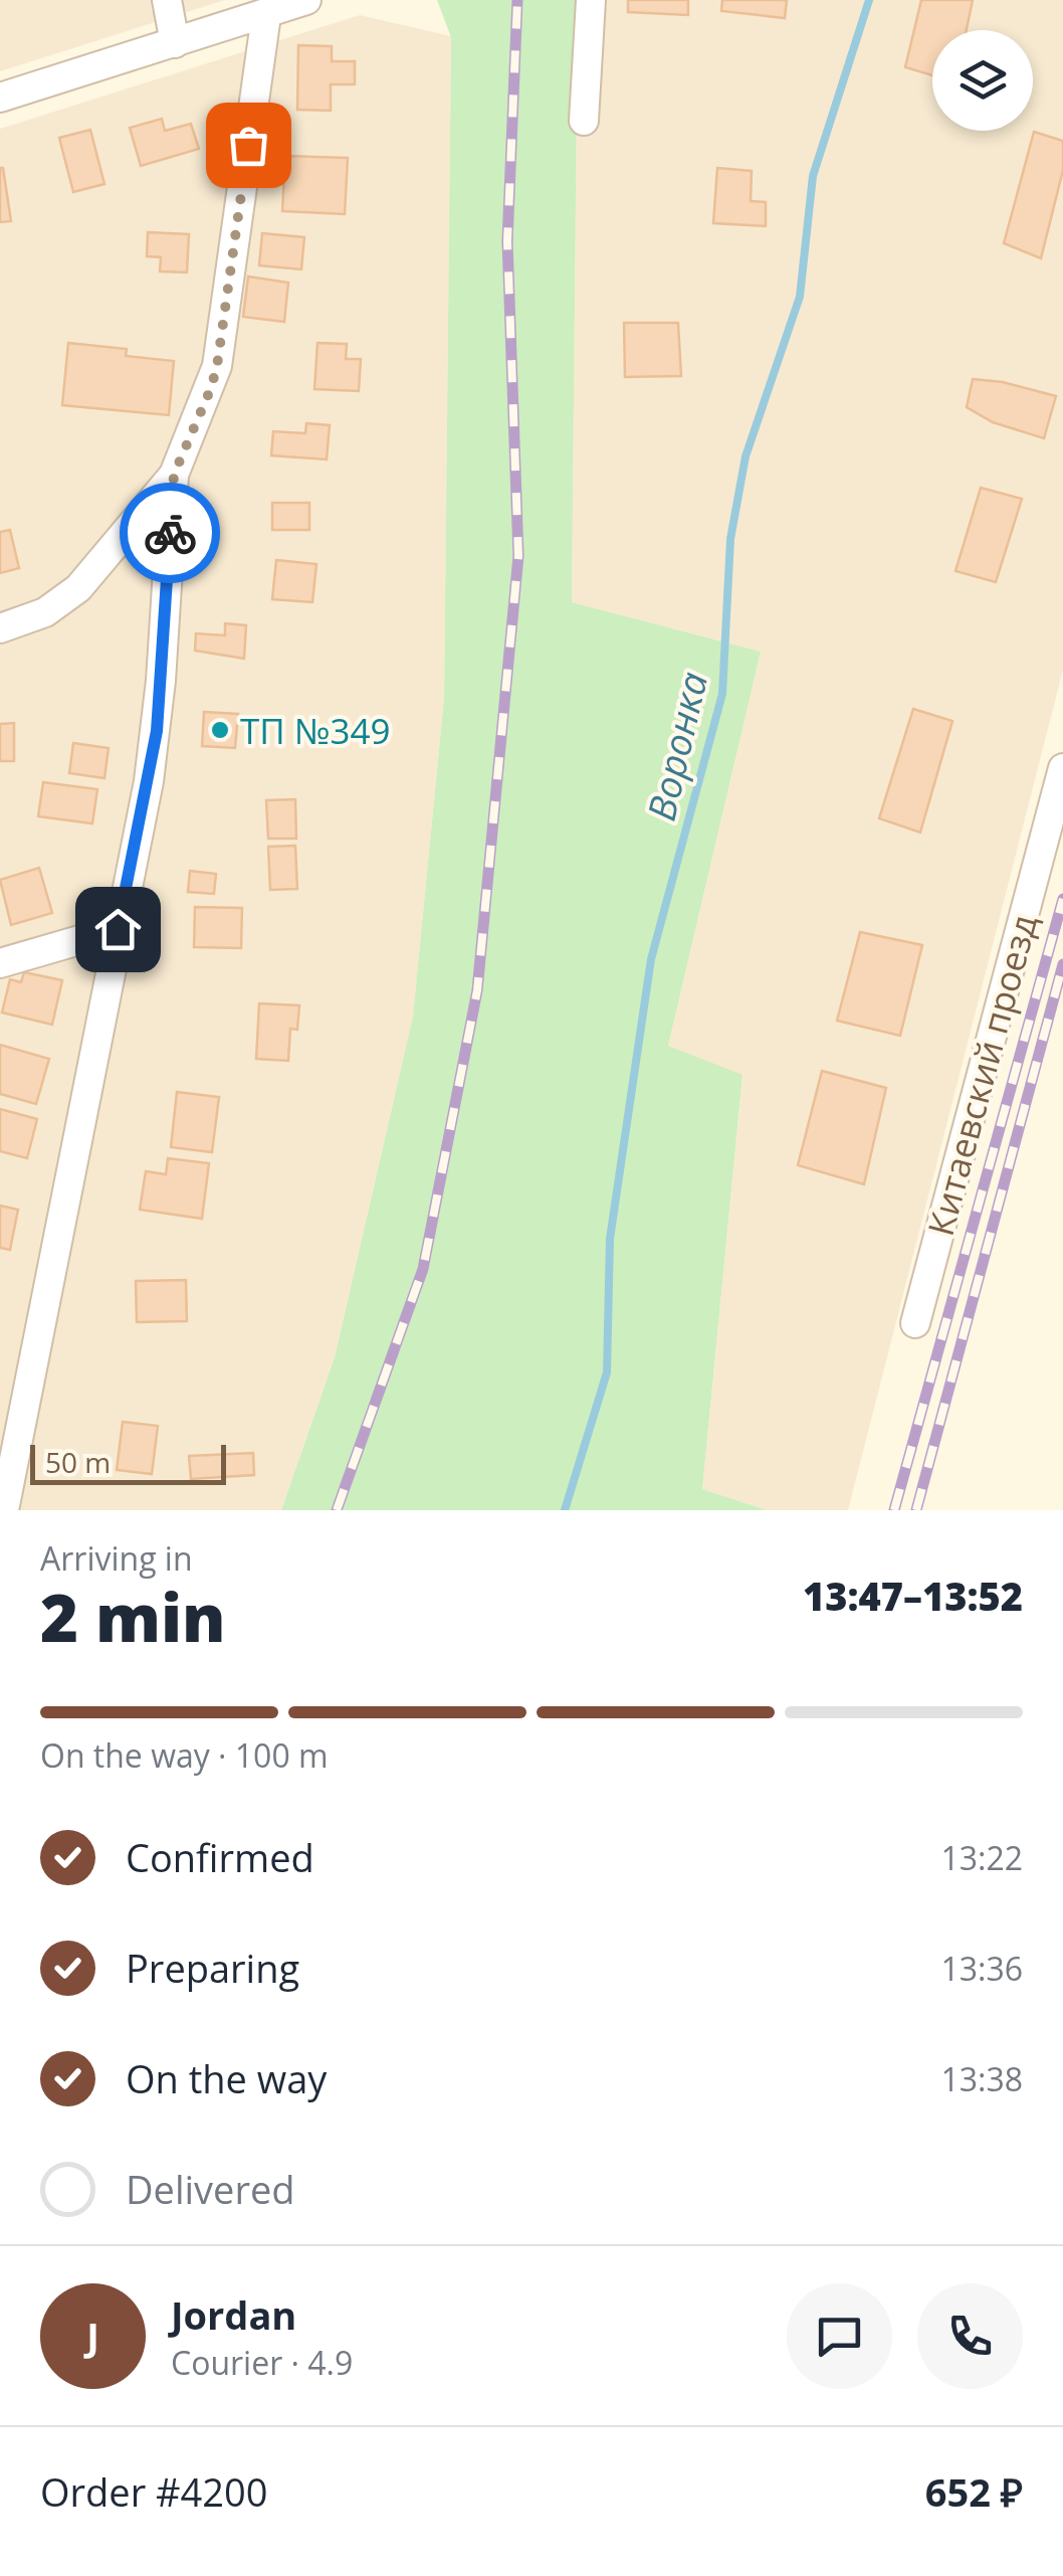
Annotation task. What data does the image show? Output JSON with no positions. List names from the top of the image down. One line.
{"streets":{"street":["Китаевский проезд"]},"water":["Воронка"],"places":["ТП №349"],"scale_bar":"50 m","page":{"scale":"50 m","heading":["2 min","Arriving in","13:47–13:52"],"panel":["Jordan","Courier · 4.9","Order #4200","652 ₽"],"bar":"On the way · 100 m","list":[["Confirmed","13:22"],["Preparing","13:36"],["On the way","13:38"],"Delivered"],"round":"J"}}
